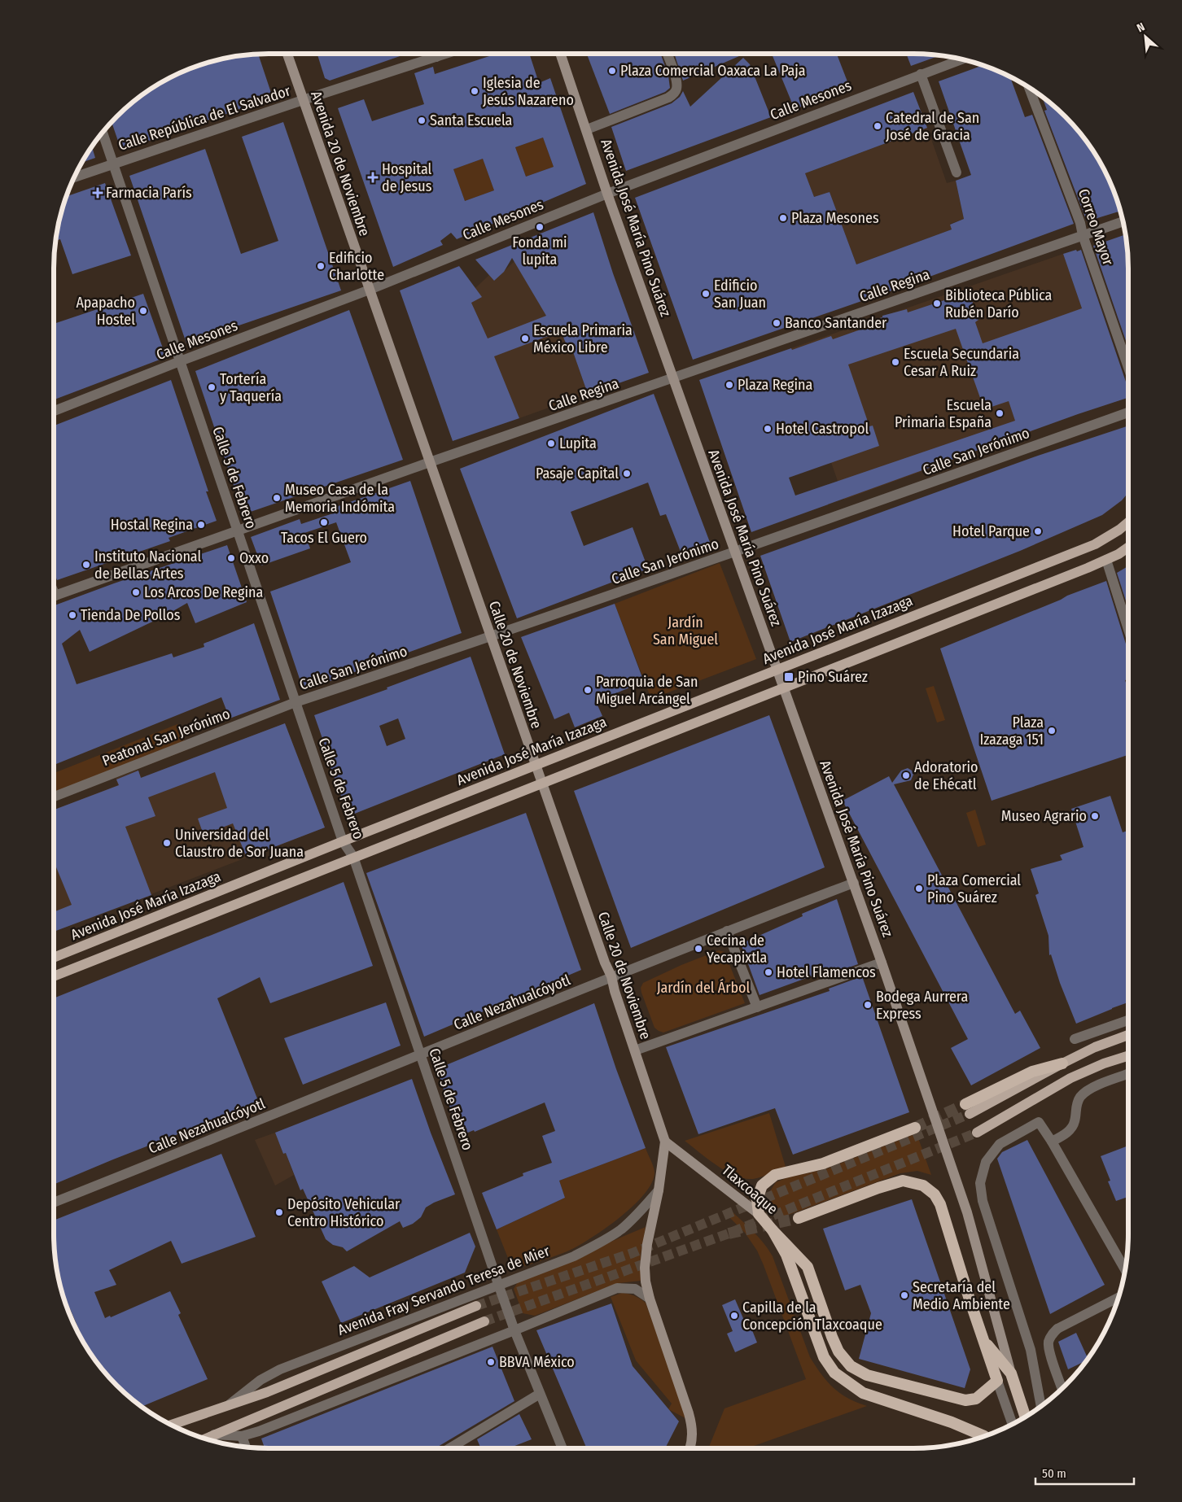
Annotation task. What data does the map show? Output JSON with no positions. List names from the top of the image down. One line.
{"streets":{"highway":["Tlaxcoaque"],"main road":["Avenida 20 de Noviembre","Avenida José María Pino Suárez","Avenida José María Izazaga","Calle 20 de Noviembre","Avenida Fray Servando Teresa de Mier"],"street":["Calle Mesones","Calle República de El Salvador","Correo Mayor","Calle Regina","Calle San Jerónimo","Calle 5 de Febrero","Peatonal San Jerónimo","Calle Nezahualcóyotl"]},"crossings":[["Calle Mesones","Avenida 20 de Noviembre"],["Calle Mesones","Avenida José María Pino Suárez"],["Calle Mesones","Calle 5 de Febrero"],["Calle Mesones","Calle 20 de Noviembre"],["Calle República de El Salvador","Avenida 20 de Noviembre"],["Calle República de El Salvador","Calle 5 de Febrero"],["Avenida 20 de Noviembre","Calle 20 de Noviembre"],["Correo Mayor","Calle Regina"],["Avenida José María Pino Suárez","Calle Regina"],["Avenida José María Pino Suárez","Calle San Jerónimo"],["Avenida José María Pino Suárez","Avenida José María Izazaga"],["Avenida José María Pino Suárez","Calle Nezahualcóyotl"],["Calle Regina","Calle 5 de Febrero"],["Calle Regina","Calle 20 de Noviembre"],["Calle San Jerónimo","Calle 5 de Febrero"],["Calle San Jerónimo","Calle 20 de Noviembre"],["Calle San Jerónimo","Peatonal San Jerónimo"],["Calle 5 de Febrero","Avenida José María Izazaga"],["Calle 5 de Febrero","Peatonal San Jerónimo"],["Calle 5 de Febrero","Calle Nezahualcóyotl"],["Calle 5 de Febrero","Avenida Fray Servando Teresa de Mier"],["Avenida José María Izazaga","Calle 20 de Noviembre"],["Calle 20 de Noviembre","Calle Nezahualcóyotl"],["Calle 20 de Noviembre","Tlaxcoaque"]],"parks":["Jardín San Miguel","Jardín del Árbol"],"places":{"other":["Plaza Comercial Oaxaca La Paja","Iglesia de Jesús Nazareno","Santa Escuela","Catedral de San José de Gracia","Plaza Mesones","Fonda mi lupita","Edificio Charlotte","Edificio San Juan","Biblioteca Pública Rubén Darío","Apapacho Hostel","Banco Santander","Escuela Primaria México Libre","Escuela Secundaria Cesar A Ruiz","Plaza Regina","Tortería y Taquería","Escuela Primaria España","Hotel Castropol","Lupita","Pasaje Capital","Museo Casa de la Memoria Indómita","Tacos El Guero","Hostal Regina","Hotel Parque","Oxxo","Instituto Nacional de Bellas Artes","Los Arcos De Regina","Tienda De Pollos","Parroquia de San Miguel Arcángel","Plaza Izazaga 151","Adoratorio de Ehécatl","Museo Agrario","Universidad del Claustro de Sor Juana","Plaza Comercial Pino Suárez","Cecina de Yecapixtla","Hotel Flamencos","Bodega Aurrera Express","Depósito Vehicular Centro Histórico","Secretaría del Medio Ambiente","Capilla de la Concepción Tlaxcoaque","BBVA México"],"health":["Hospital de Jesus","Farmacia París"],"transit":["Pino Suárez"]},"scale_bar":"50 m","north":"top left"}
